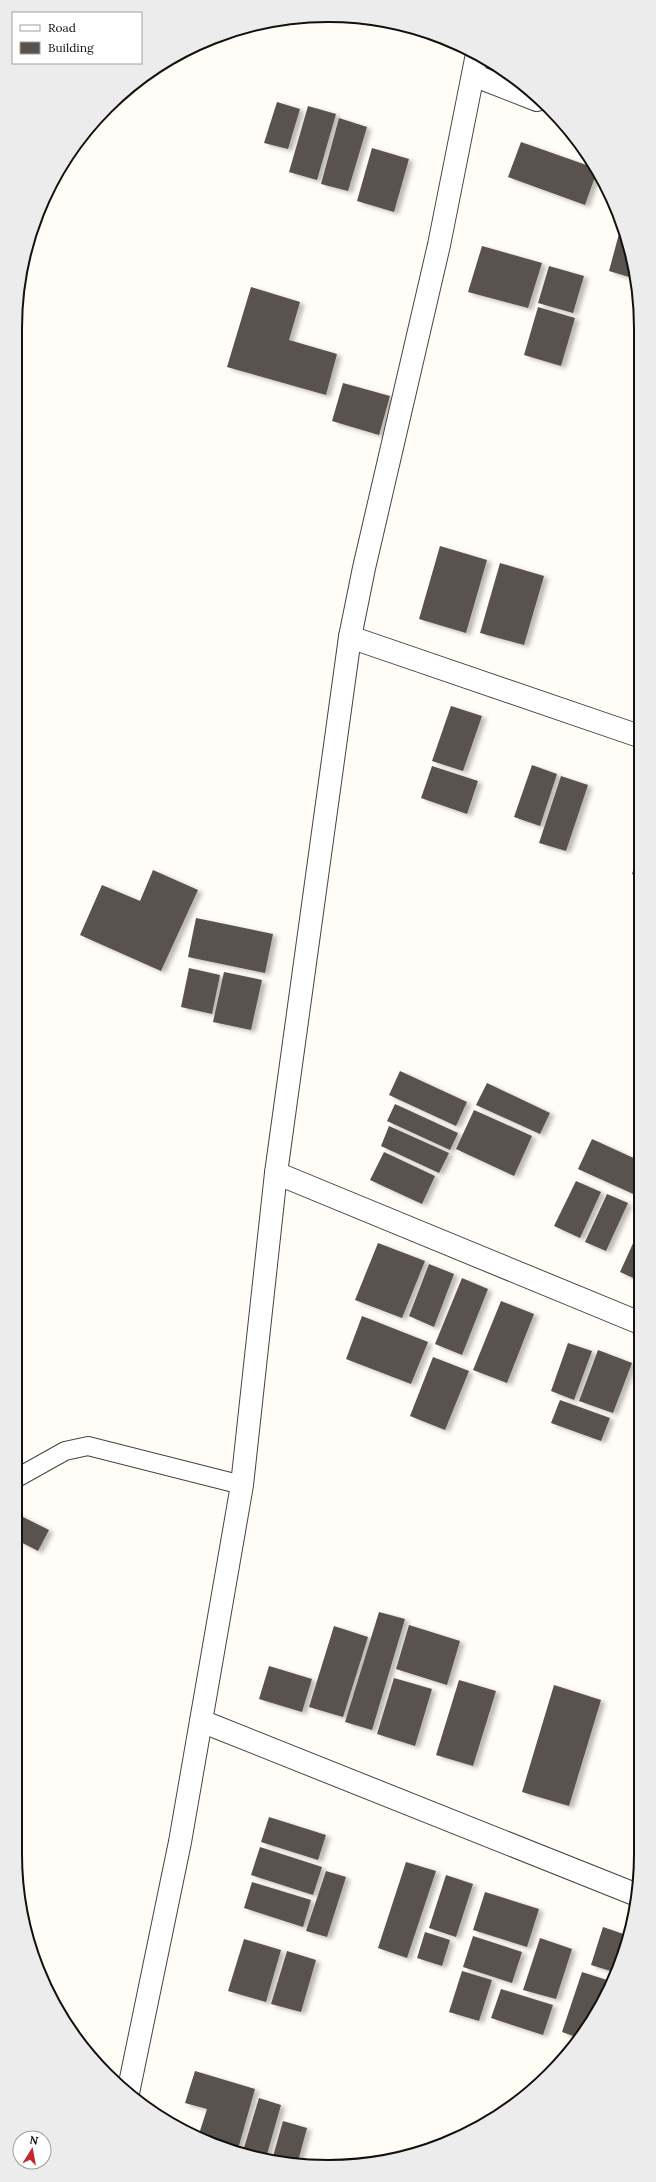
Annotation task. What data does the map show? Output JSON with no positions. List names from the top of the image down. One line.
{"legend":["Road","Building"],"north":"top"}
